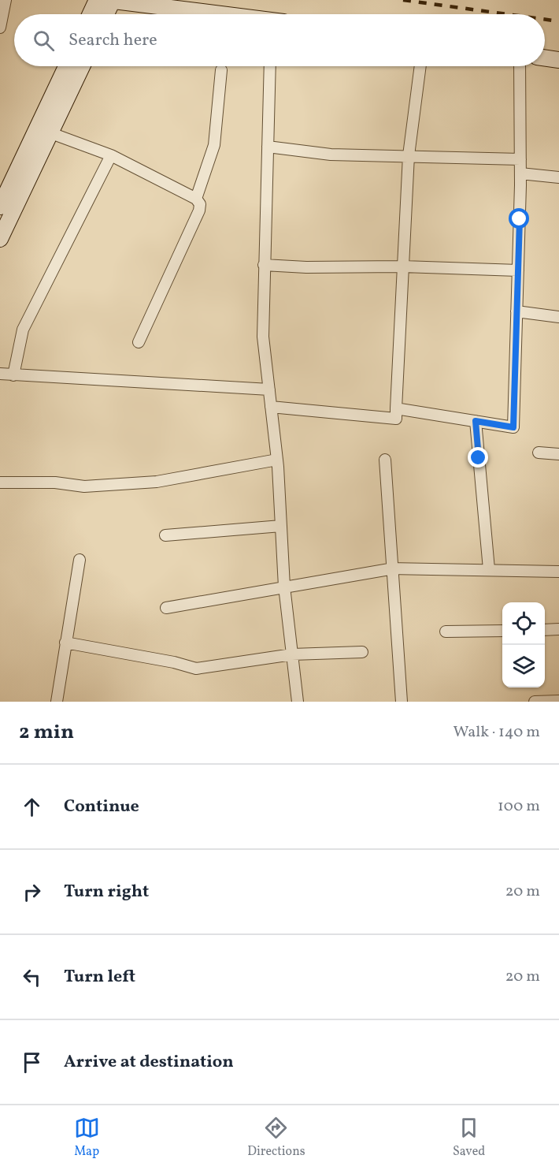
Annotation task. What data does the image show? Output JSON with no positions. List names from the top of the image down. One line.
{"page":{"search":"Search here","heading":["2 min","Walk · 140 m"],"list":[["Continue","100 m"],["Turn right","20 m"],["Turn left","20 m"],"Arrive at destination"],"nav":["Map","Directions","Saved"]}}
